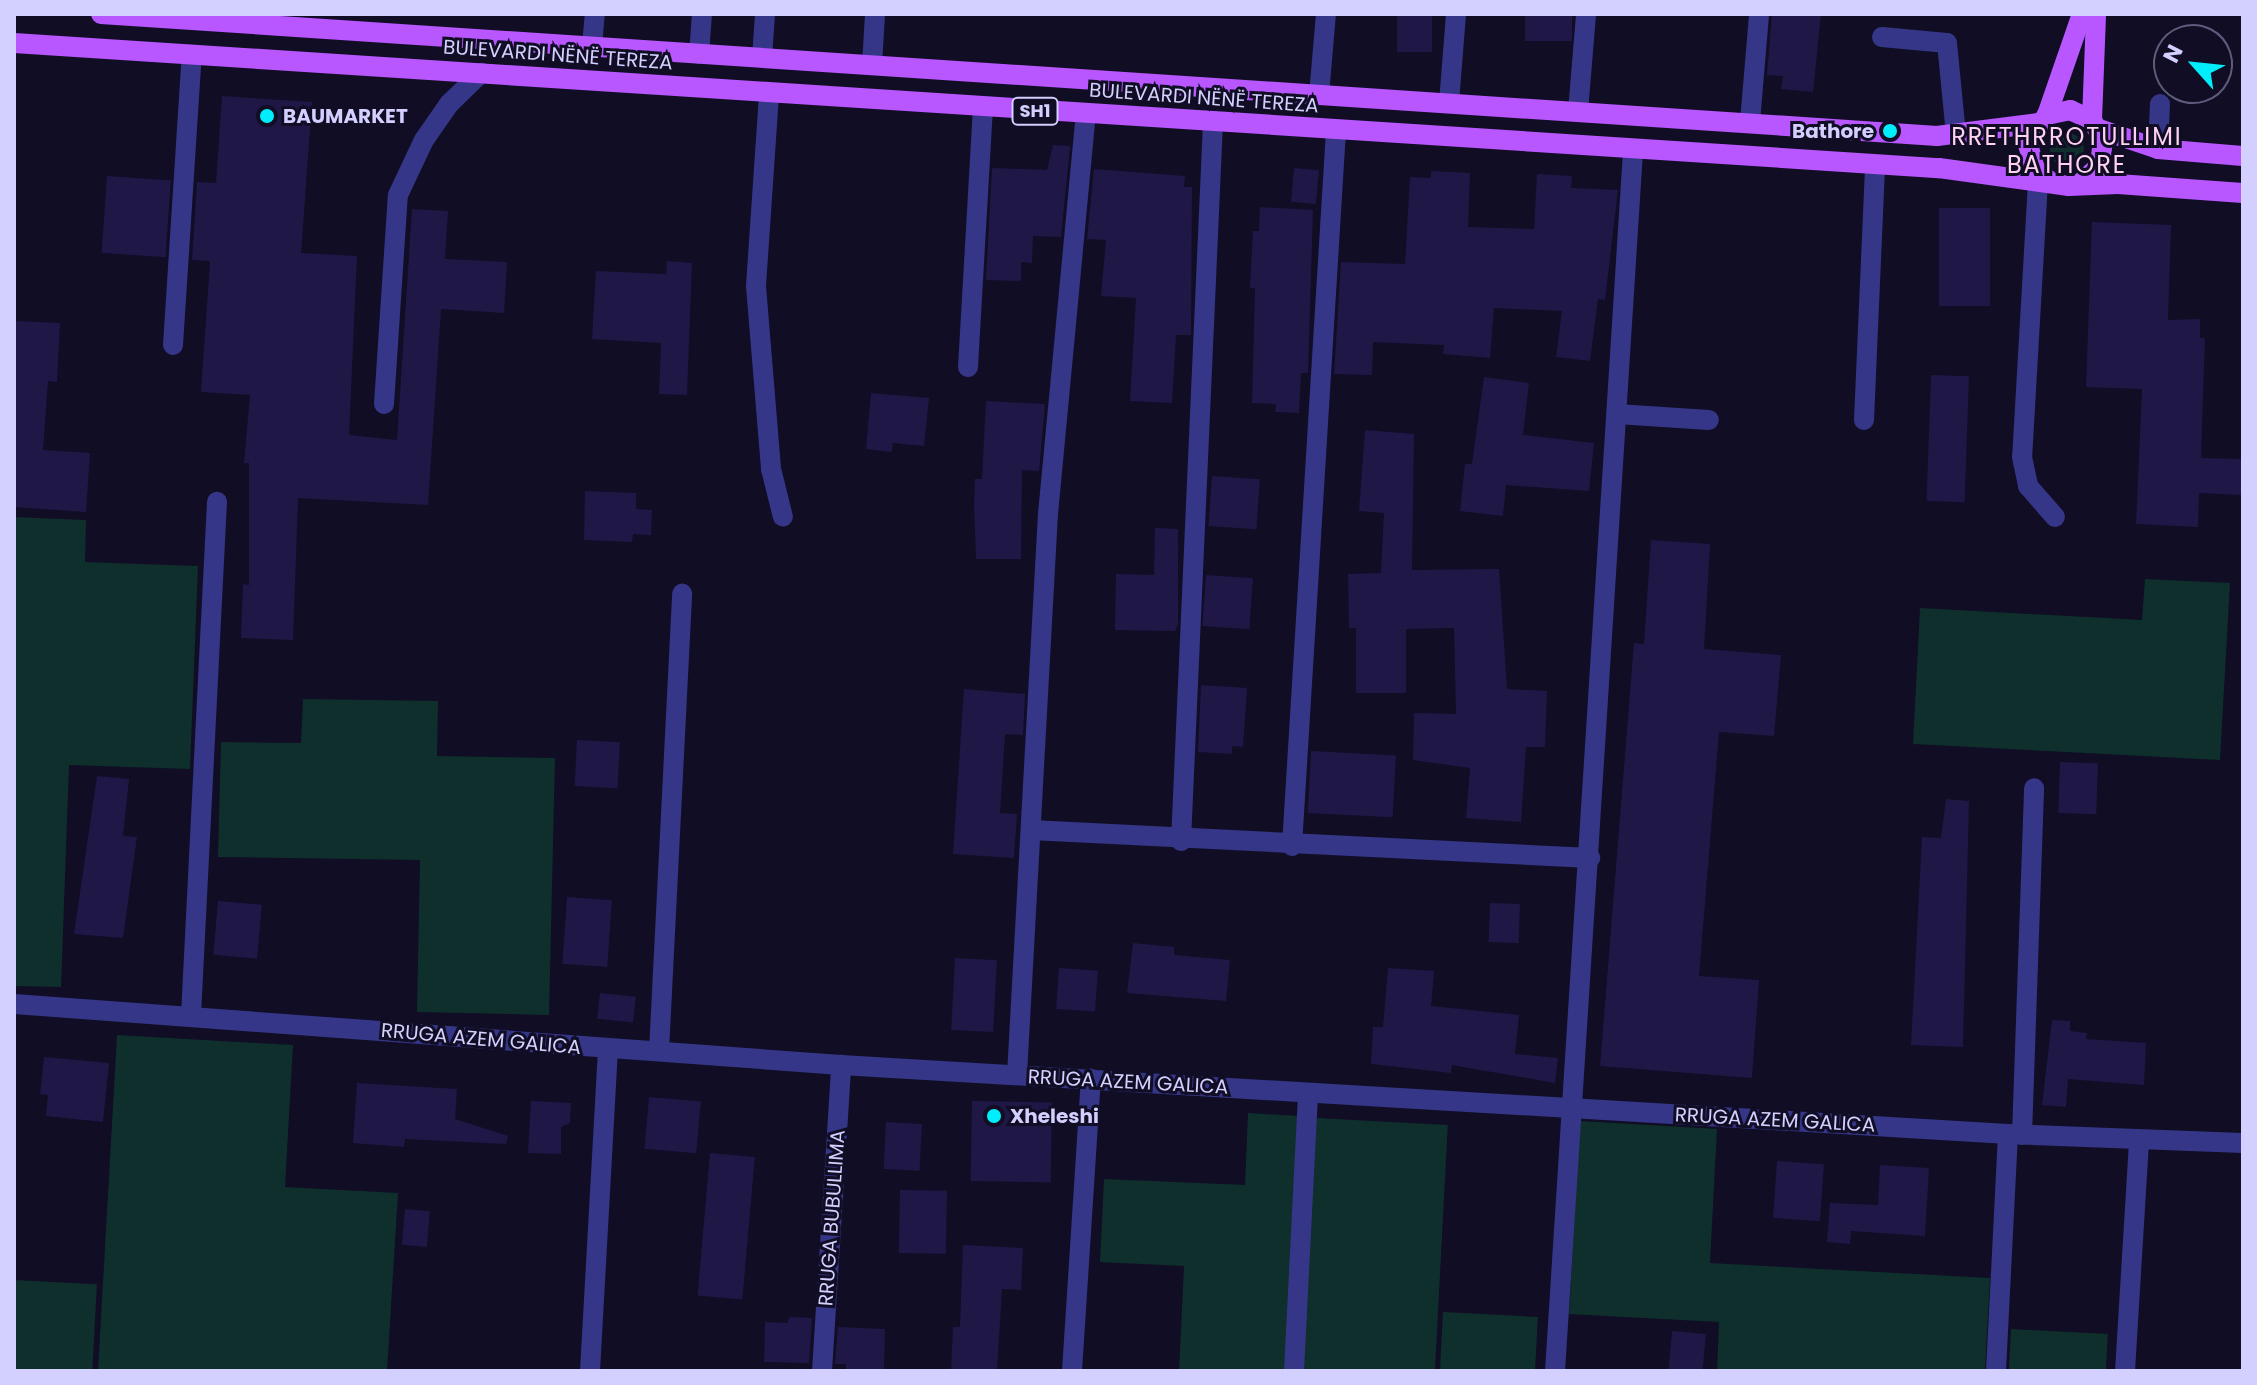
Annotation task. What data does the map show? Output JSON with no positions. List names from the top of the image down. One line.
{"streets":{"main road":["BULEVARDI NËNË TEREZA","SH1"],"street":["RRUGA AZEM GALICA","RRUGA BUBULLIMA"]},"crossings":[["RRUGA AZEM GALICA","RRUGA BUBULLIMA"]],"districts":["RRETHRROTULLIMI BATHORE"],"places":["BAUMARKET","Bathore","Xheleshi"],"north":"top left"}
